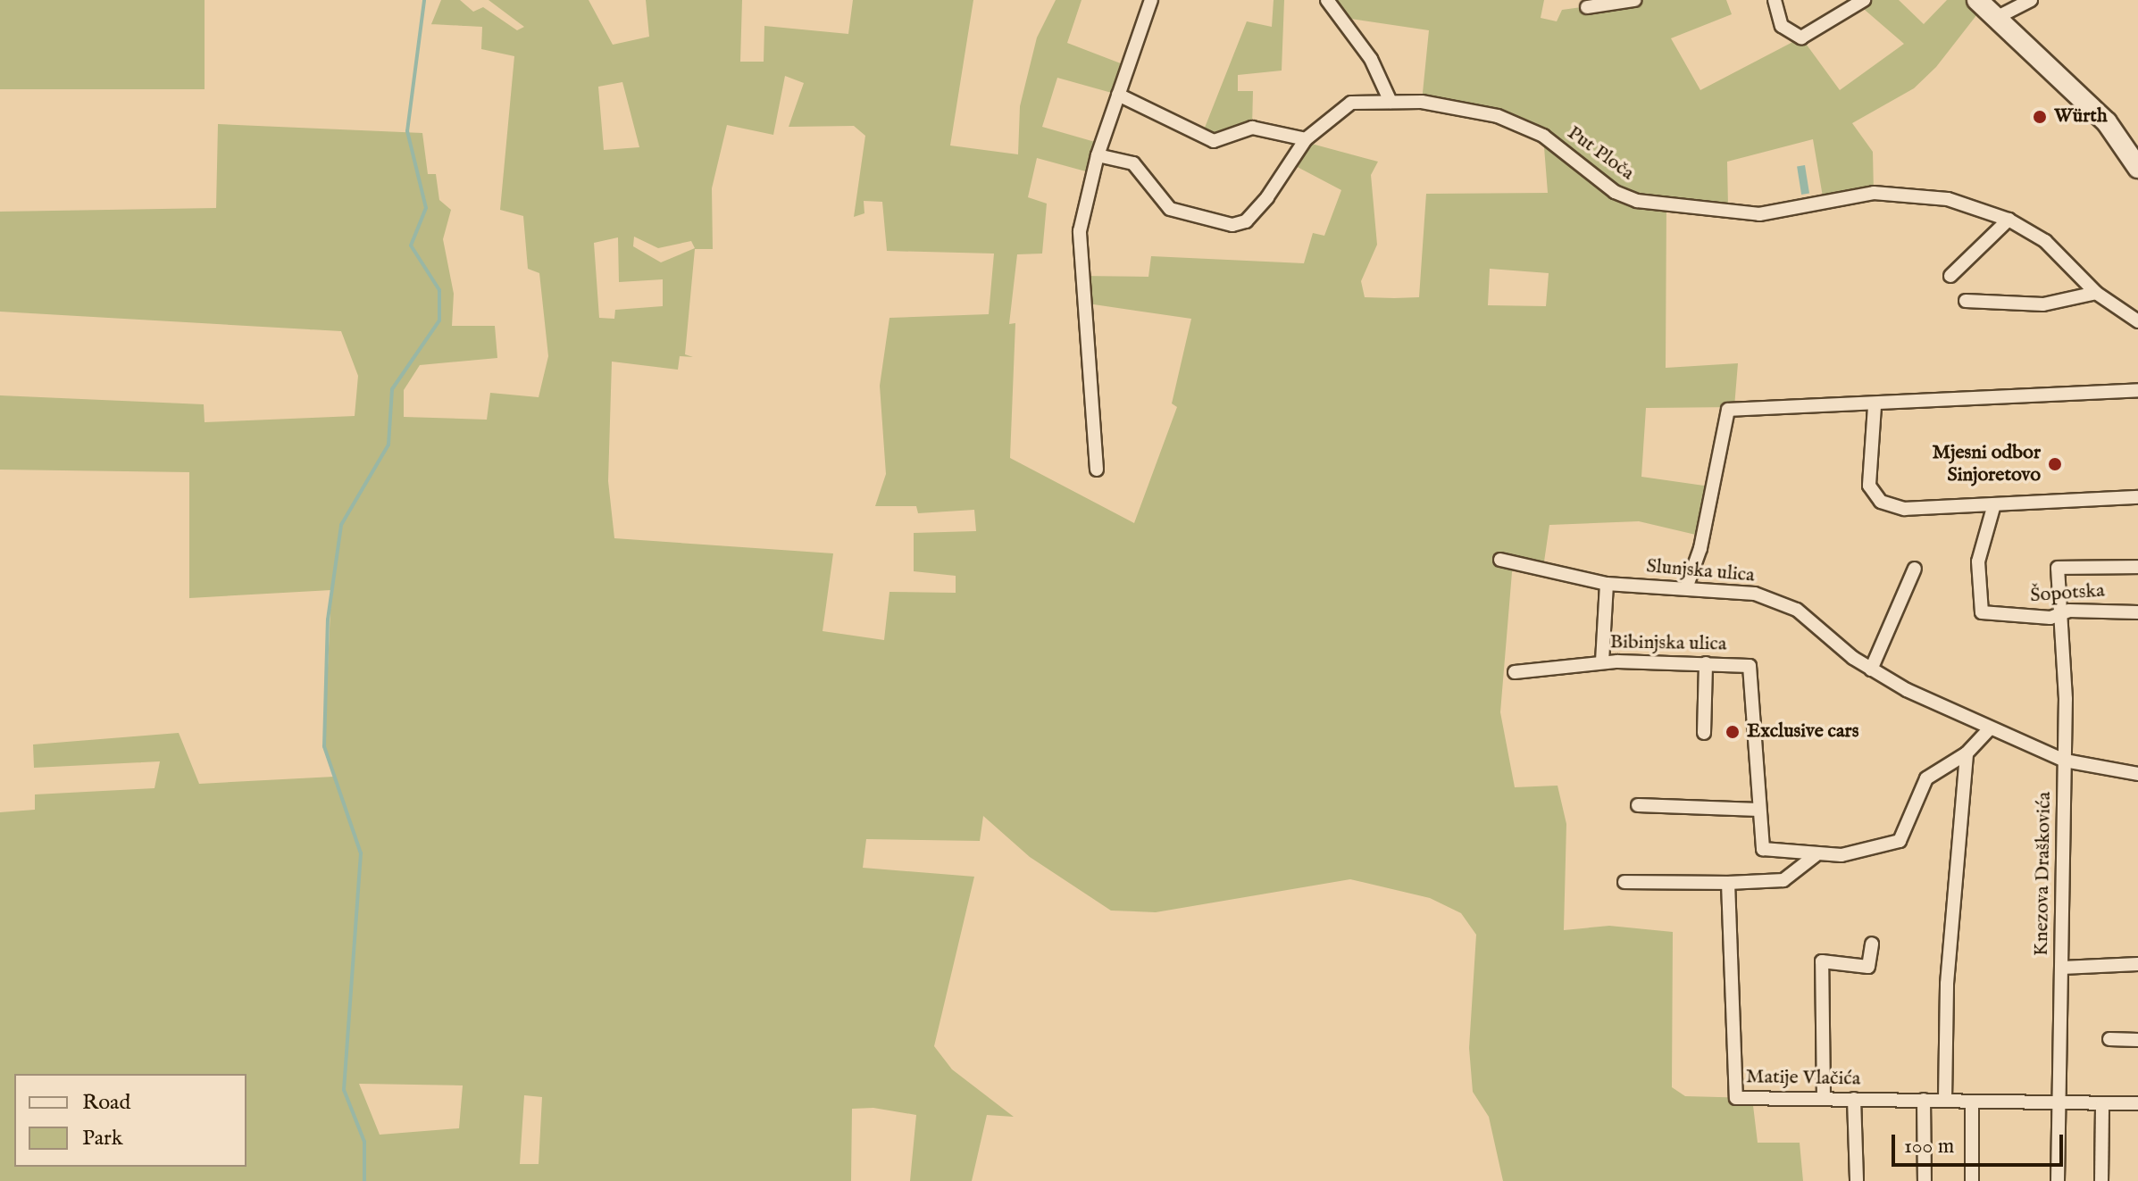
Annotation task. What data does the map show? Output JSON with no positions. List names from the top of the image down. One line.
{"streets":{"street":["Put Ploča","Slunjska ulica","Šopotska","Bibinjska ulica","Knezova Draškovića","Matije Vlačića"]},"crossings":[["Slunjska ulica","Bibinjska ulica"],["Šopotska","Knezova Draškovića"],["Knezova Draškovića","Matije Vlačića"]],"places":["Würth","Mjesni odbor Sinjoretovo","Exclusive cars"],"legend":["Road","Park"],"scale_bar":"100 m"}
